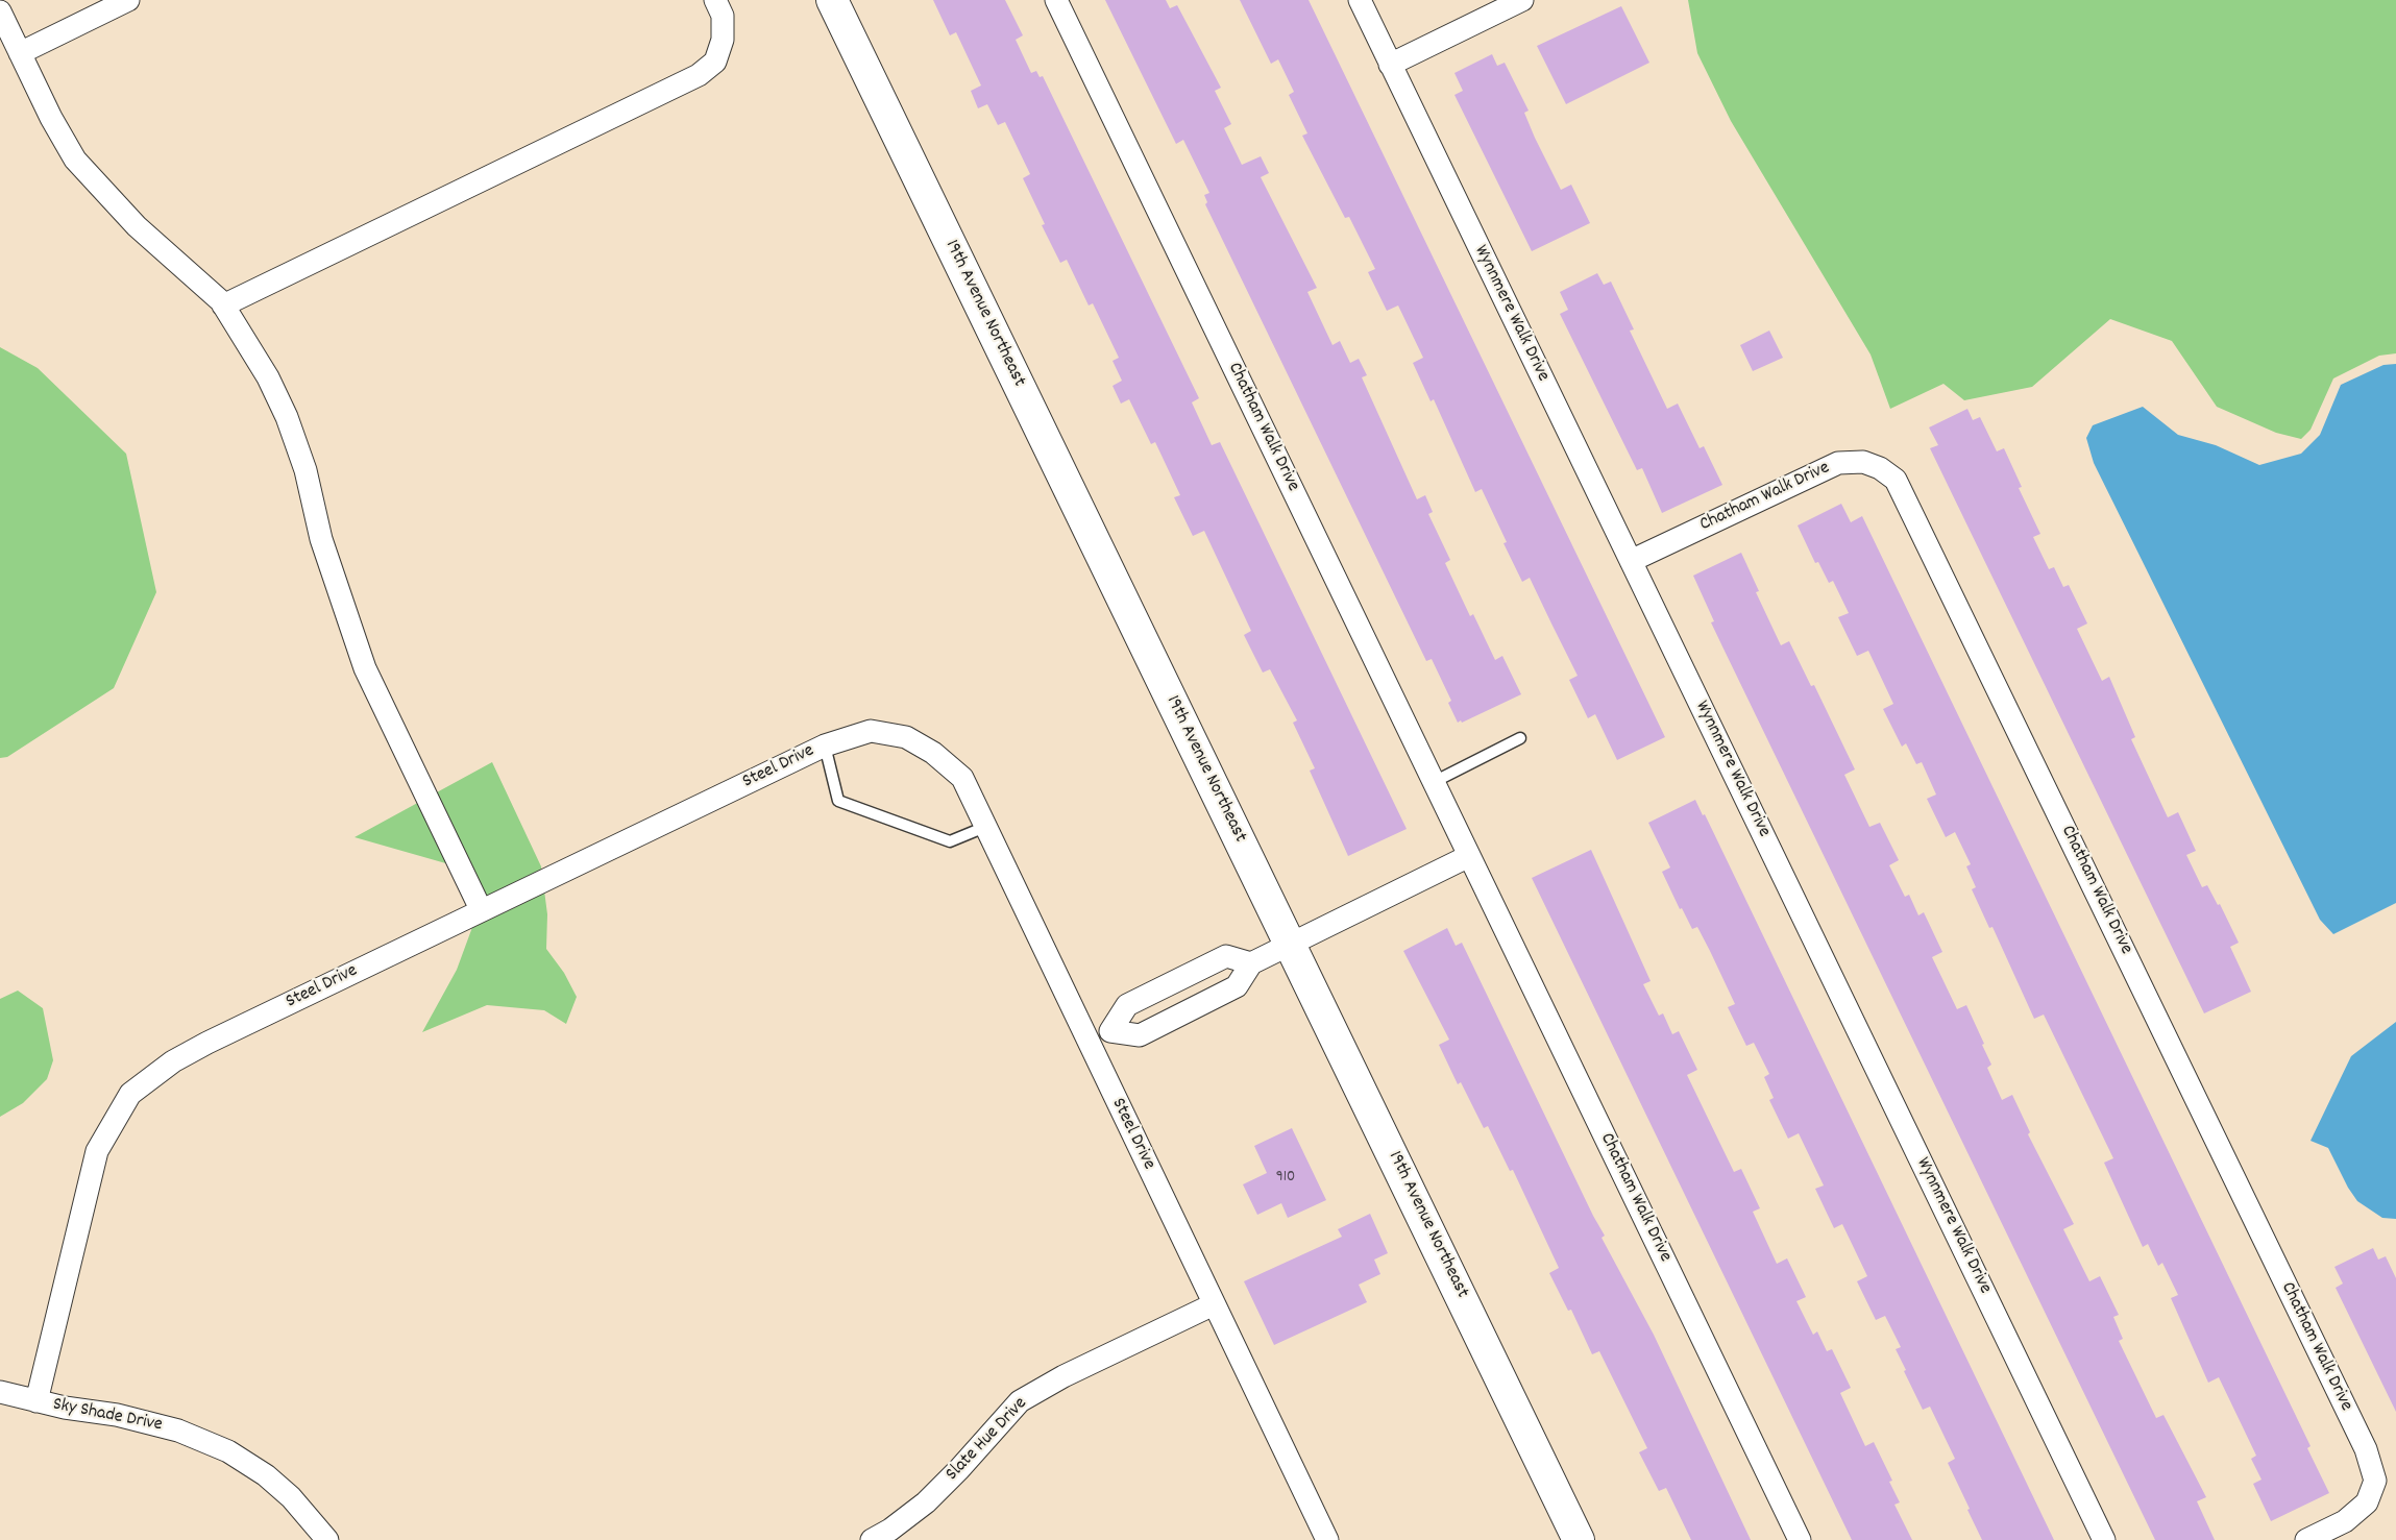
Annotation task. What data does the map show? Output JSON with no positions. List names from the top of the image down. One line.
{"streets":{"street":["19th Avenue Northeast","Wynnmere Walk Drive","Chatham Walk Drive","Steel Drive","Sky Shade Drive","Slate Hue Drive"]},"crossings":[["Wynnmere Walk Drive","Chatham Walk Drive"],["Steel Drive","Sky Shade Drive"],["Steel Drive","Slate Hue Drive"]],"house_numbers":["910"]}
